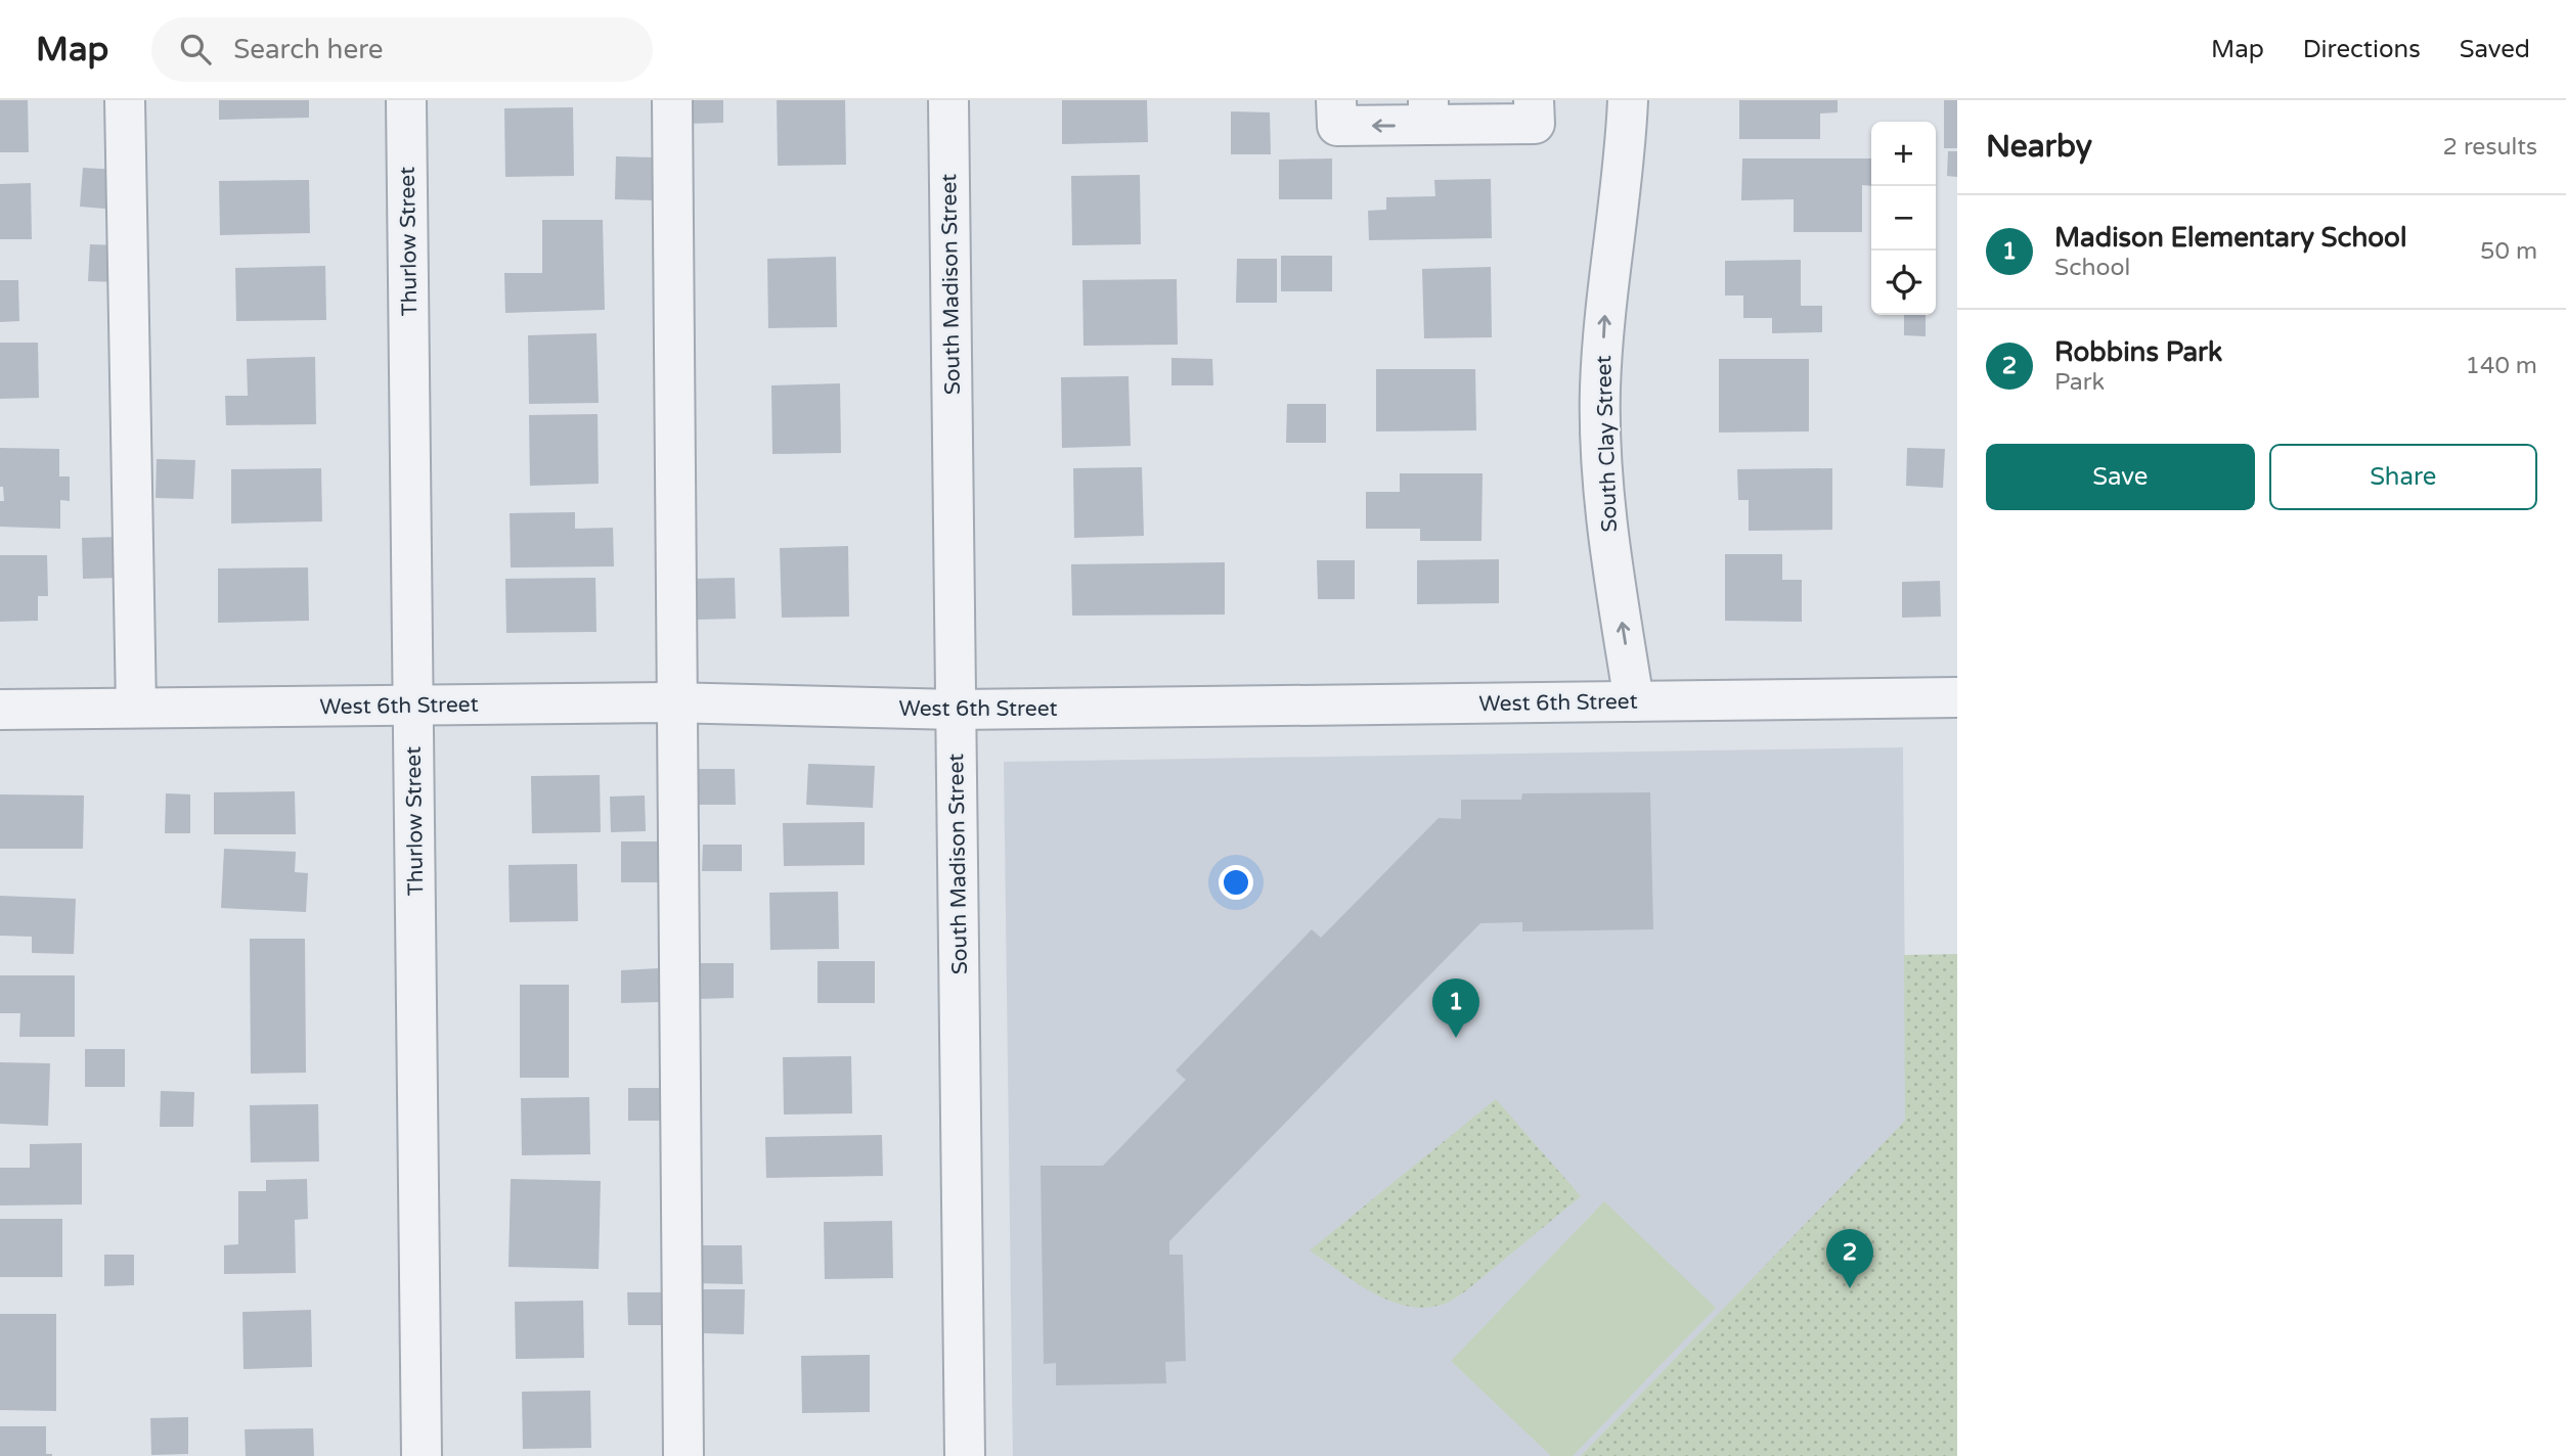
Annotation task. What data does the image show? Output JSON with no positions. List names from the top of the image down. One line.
{"streets":{"street":["Thurlow Street","South Madison Street","South Clay Street","West 6th Street"]},"crossings":[["Thurlow Street","West 6th Street"],["South Madison Street","West 6th Street"],["South Clay Street","West 6th Street"]],"one_way":["South Clay Street"],"page":{"header":"Map","search":"Search here","nav":["Map","Directions","Saved"],"heading":["Nearby","2 results"],"map_buttons":["+","−"],"list":[{"mark":"1","name":"Madison Elementary School","note":"School","value":"50 m"},{"mark":"2","name":"Robbins Park","note":"Park","value":"140 m"}],"buttons":["Save","Share"],"pins":["1","2"]}}
